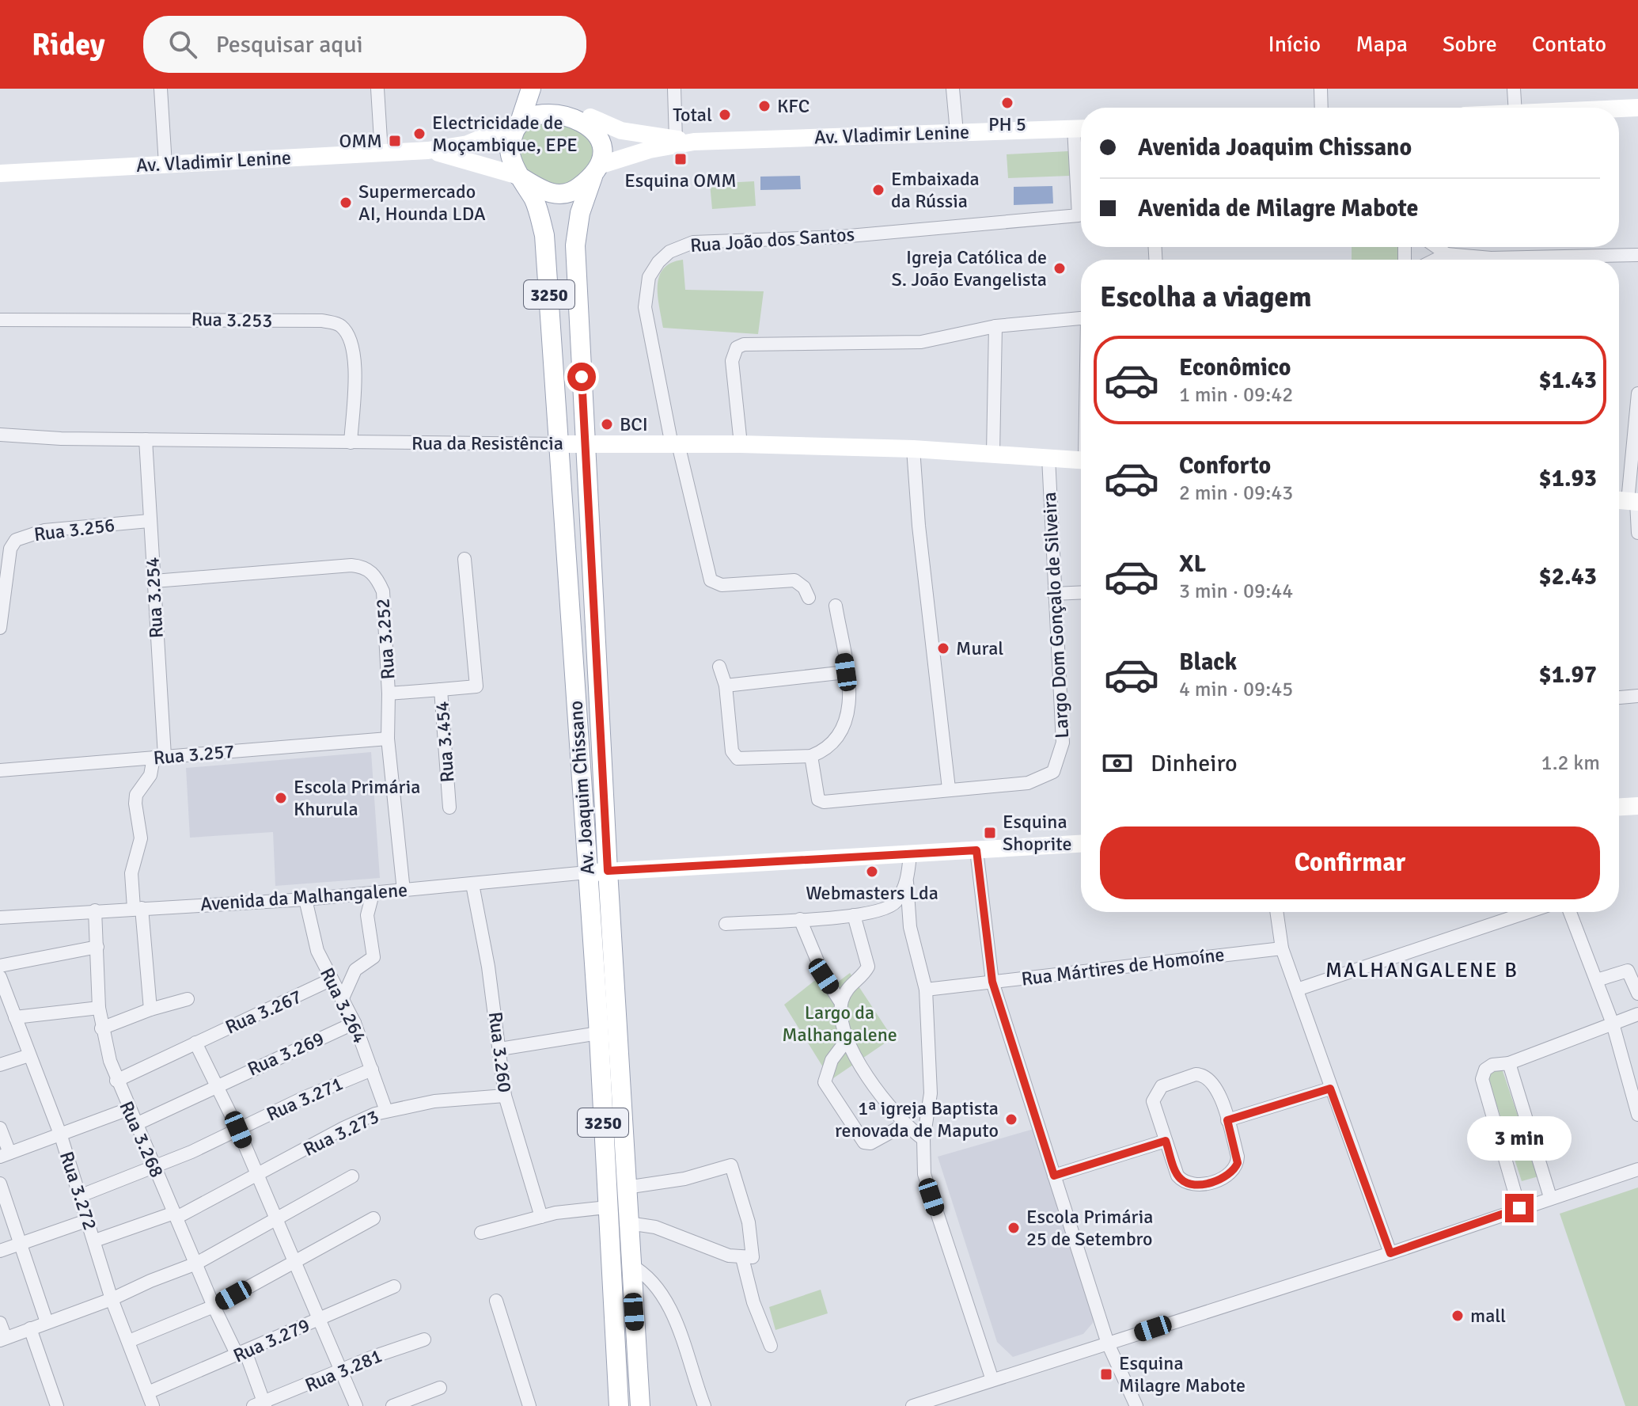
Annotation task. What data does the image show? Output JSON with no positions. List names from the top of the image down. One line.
{"streets":{"main road":["Av. Vladimir Lenine","3250","Rua da Resistência","Av. Joaquim Chissano","Avenida da Malhangalene"],"street":["Rua João dos Santos","Rua 3.253","Rua 3.256","Rua 3.254","Largo Dom Gonçalo de Silveira","Rua 3.252","Rua 3.454","Rua 3.257","Rua Mártires de Homoíne","Rua 3.264","Rua 3.267","Rua 3.260","Rua 3.269","Rua 3.271","Rua 3.273","Rua 3.268","Rua 3.272","Rua 3.279","Rua 3.281"]},"crossings":[["Av. Vladimir Lenine","Rua João dos Santos"],["Av. Vladimir Lenine","Av. Joaquim Chissano"],["Rua João dos Santos","Rua da Resistência"],["Rua 3.253","Rua da Resistência"],["Rua da Resistência","Rua 3.254"],["Rua da Resistência","Largo Dom Gonçalo de Silveira"],["Rua da Resistência","Av. Joaquim Chissano"],["Rua 3.256","Rua 3.254"],["Rua 3.254","Rua 3.252"],["Rua 3.254","Rua 3.257"],["Rua 3.252","Rua 3.454"],["Rua 3.252","Rua 3.257"],["Rua 3.252","Avenida da Malhangalene"],["Av. Joaquim Chissano","Avenida da Malhangalene"],["Avenida da Malhangalene","Rua 3.264"],["Avenida da Malhangalene","Rua 3.260"],["Avenida da Malhangalene","Rua 3.268"],["Rua 3.264","Rua 3.267"],["Rua 3.264","Rua 3.269"],["Rua 3.264","Rua 3.271"],["Rua 3.264","Rua 3.273"],["Rua 3.267","Rua 3.268"],["Rua 3.260","Rua 3.273"],["Rua 3.269","Rua 3.268"],["Rua 3.271","Rua 3.268"],["Rua 3.271","Rua 3.272"],["Rua 3.273","Rua 3.268"],["Rua 3.273","Rua 3.272"],["Rua 3.268","Rua 3.279"],["Rua 3.268","Rua 3.281"],["Rua 3.272","Rua 3.279"]],"districts":["MALHANGALENE B"],"parks":["Largo da Malhangalene"],"places":{"other":["PH 5","KFC","Total","Electricidade de Moçambique, EPE","Embaixada da Rússia","Supermercado AI, Hounda LDA","Igreja Católica de S. João Evangelista","BCI","Mural","Escola Primária Khurula","Webmasters Lda","1ª igreja Baptista renovada de Maputo","Escola Primária 25 de Setembro","mall"],"transit":["OMM","Esquina OMM","Esquina Shoprite","Esquina Milagre Mabote"]},"page":{"header":"Ridey","search":"Pesquisar aqui","nav":["Início","Mapa","Sobre","Contato"],"banner":["Avenida Joaquim Chissano","Avenida de Milagre Mabote"],"heading":"Escolha a viagem","list":[{"name":"Econômico","note":"1 min · 09:42","value":"$1.43"},{"name":"Conforto","note":"2 min · 09:43","value":"$1.93"},{"name":"XL","note":"3 min · 09:44","value":"$2.43"},{"name":"Black","note":"4 min · 09:45","value":"$1.97"}],"pay":["Dinheiro","1.2 km"],"buttons":"Confirmar","bubble":"3 min"}}
